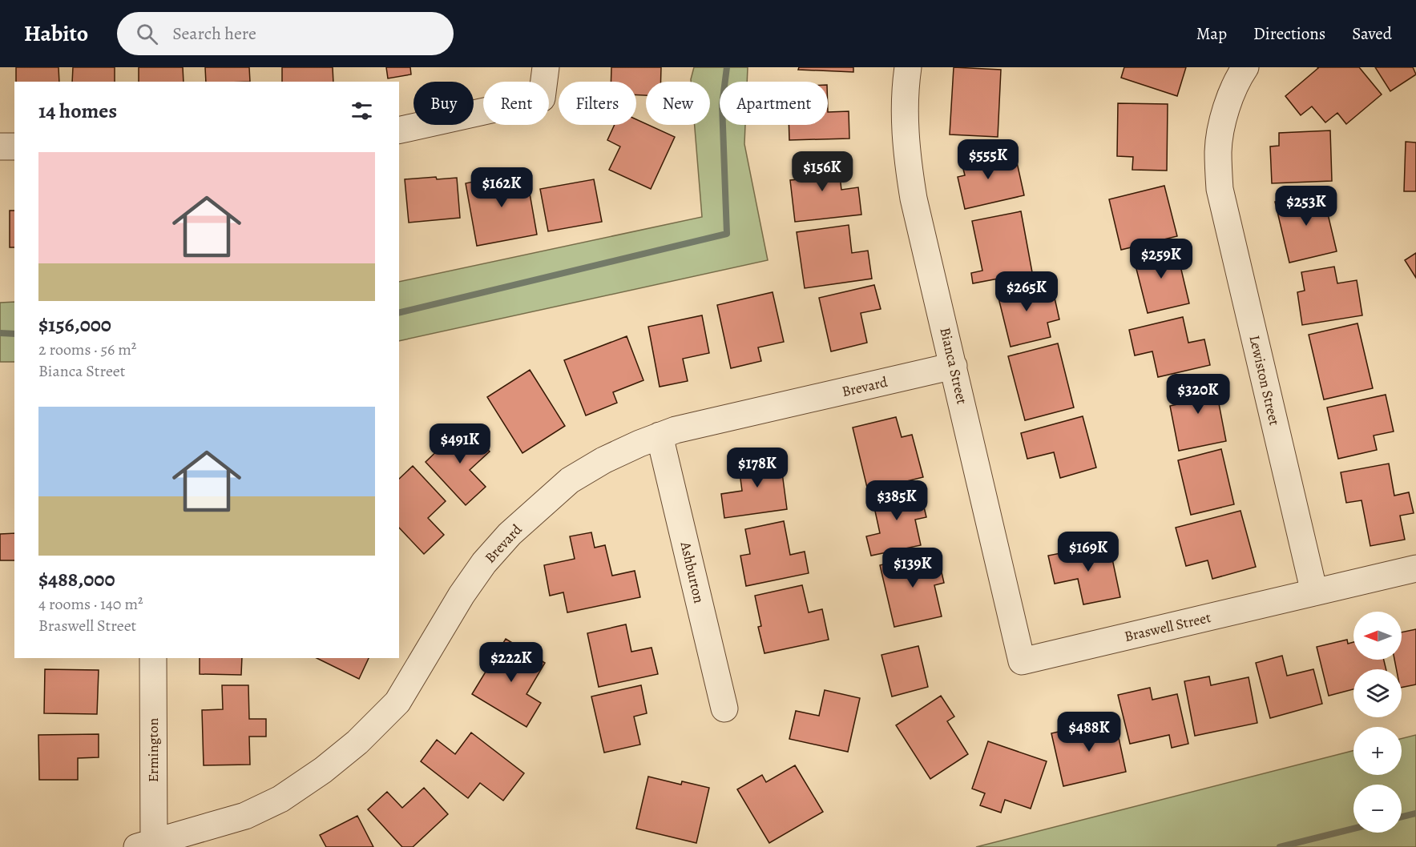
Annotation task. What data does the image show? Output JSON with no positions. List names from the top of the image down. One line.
{"streets":{"street":["Bianca Street","Lewiston Street","Brevard","Ashburton","Braswell Street","Ermington"]},"crossings":[["Bianca Street","Brevard"],["Bianca Street","Braswell Street"],["Lewiston Street","Braswell Street"],["Brevard","Ashburton"],["Brevard","Ermington"]],"north":"left","page":{"header":"Habito","search":"Search here","nav":["Map","Directions","Saved"],"chip":["Buy","Rent","Filters","New","Apartment"],"heading":"14 homes","price":["$555K","$156K","$162K","$253K","$259K","$265K","$320K","$491K","$178K","$385K","$169K","$139K","$222K","$488K"],"list":[{"name":"$156,000","note":"2 rooms · 56 m² · Bianca Street"},{"name":"$488,000","note":"4 rooms · 140 m² · Braswell Street"}],"map_buttons":["+","−"]}}
